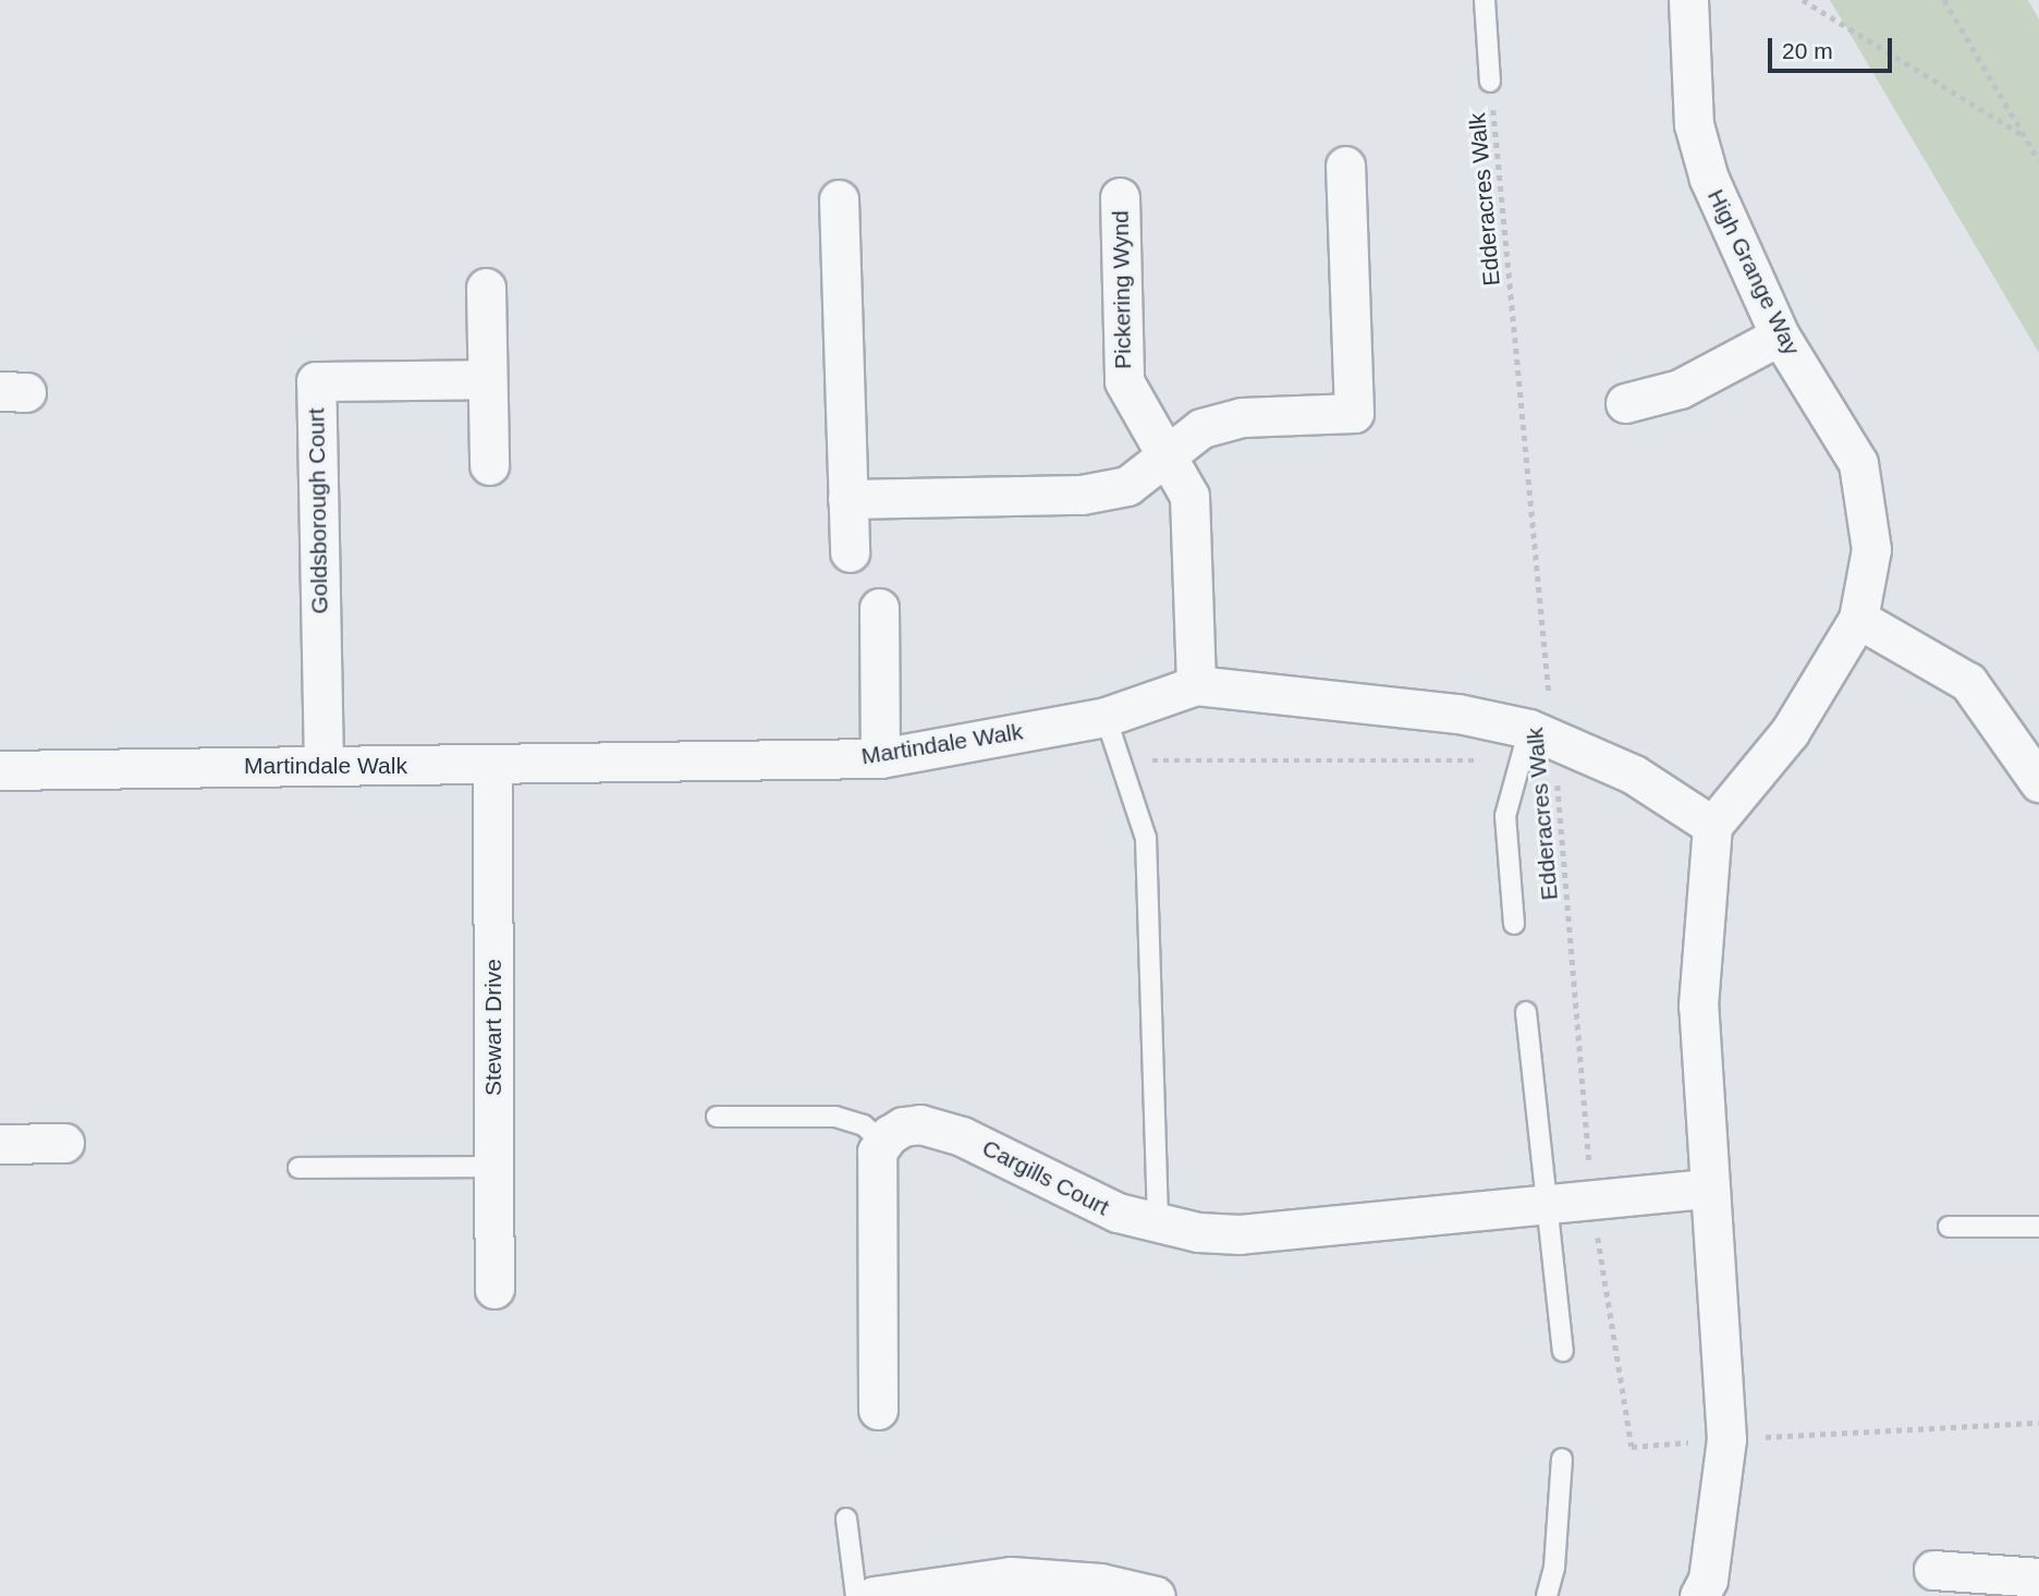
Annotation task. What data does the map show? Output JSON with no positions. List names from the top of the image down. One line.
{"streets":{"street":["High Grange Way","Pickering Wynd","Goldsborough Court","Martindale Walk","Stewart Drive","Cargills Court"],"path":["Edderacres Walk"]},"crossings":[["Edderacres Walk","Martindale Walk"],["Edderacres Walk","Cargills Court"],["High Grange Way","Martindale Walk"],["Pickering Wynd","Martindale Walk"],["Goldsborough Court","Martindale Walk"],["Martindale Walk","Stewart Drive"]],"scale_bar":"20 m"}
